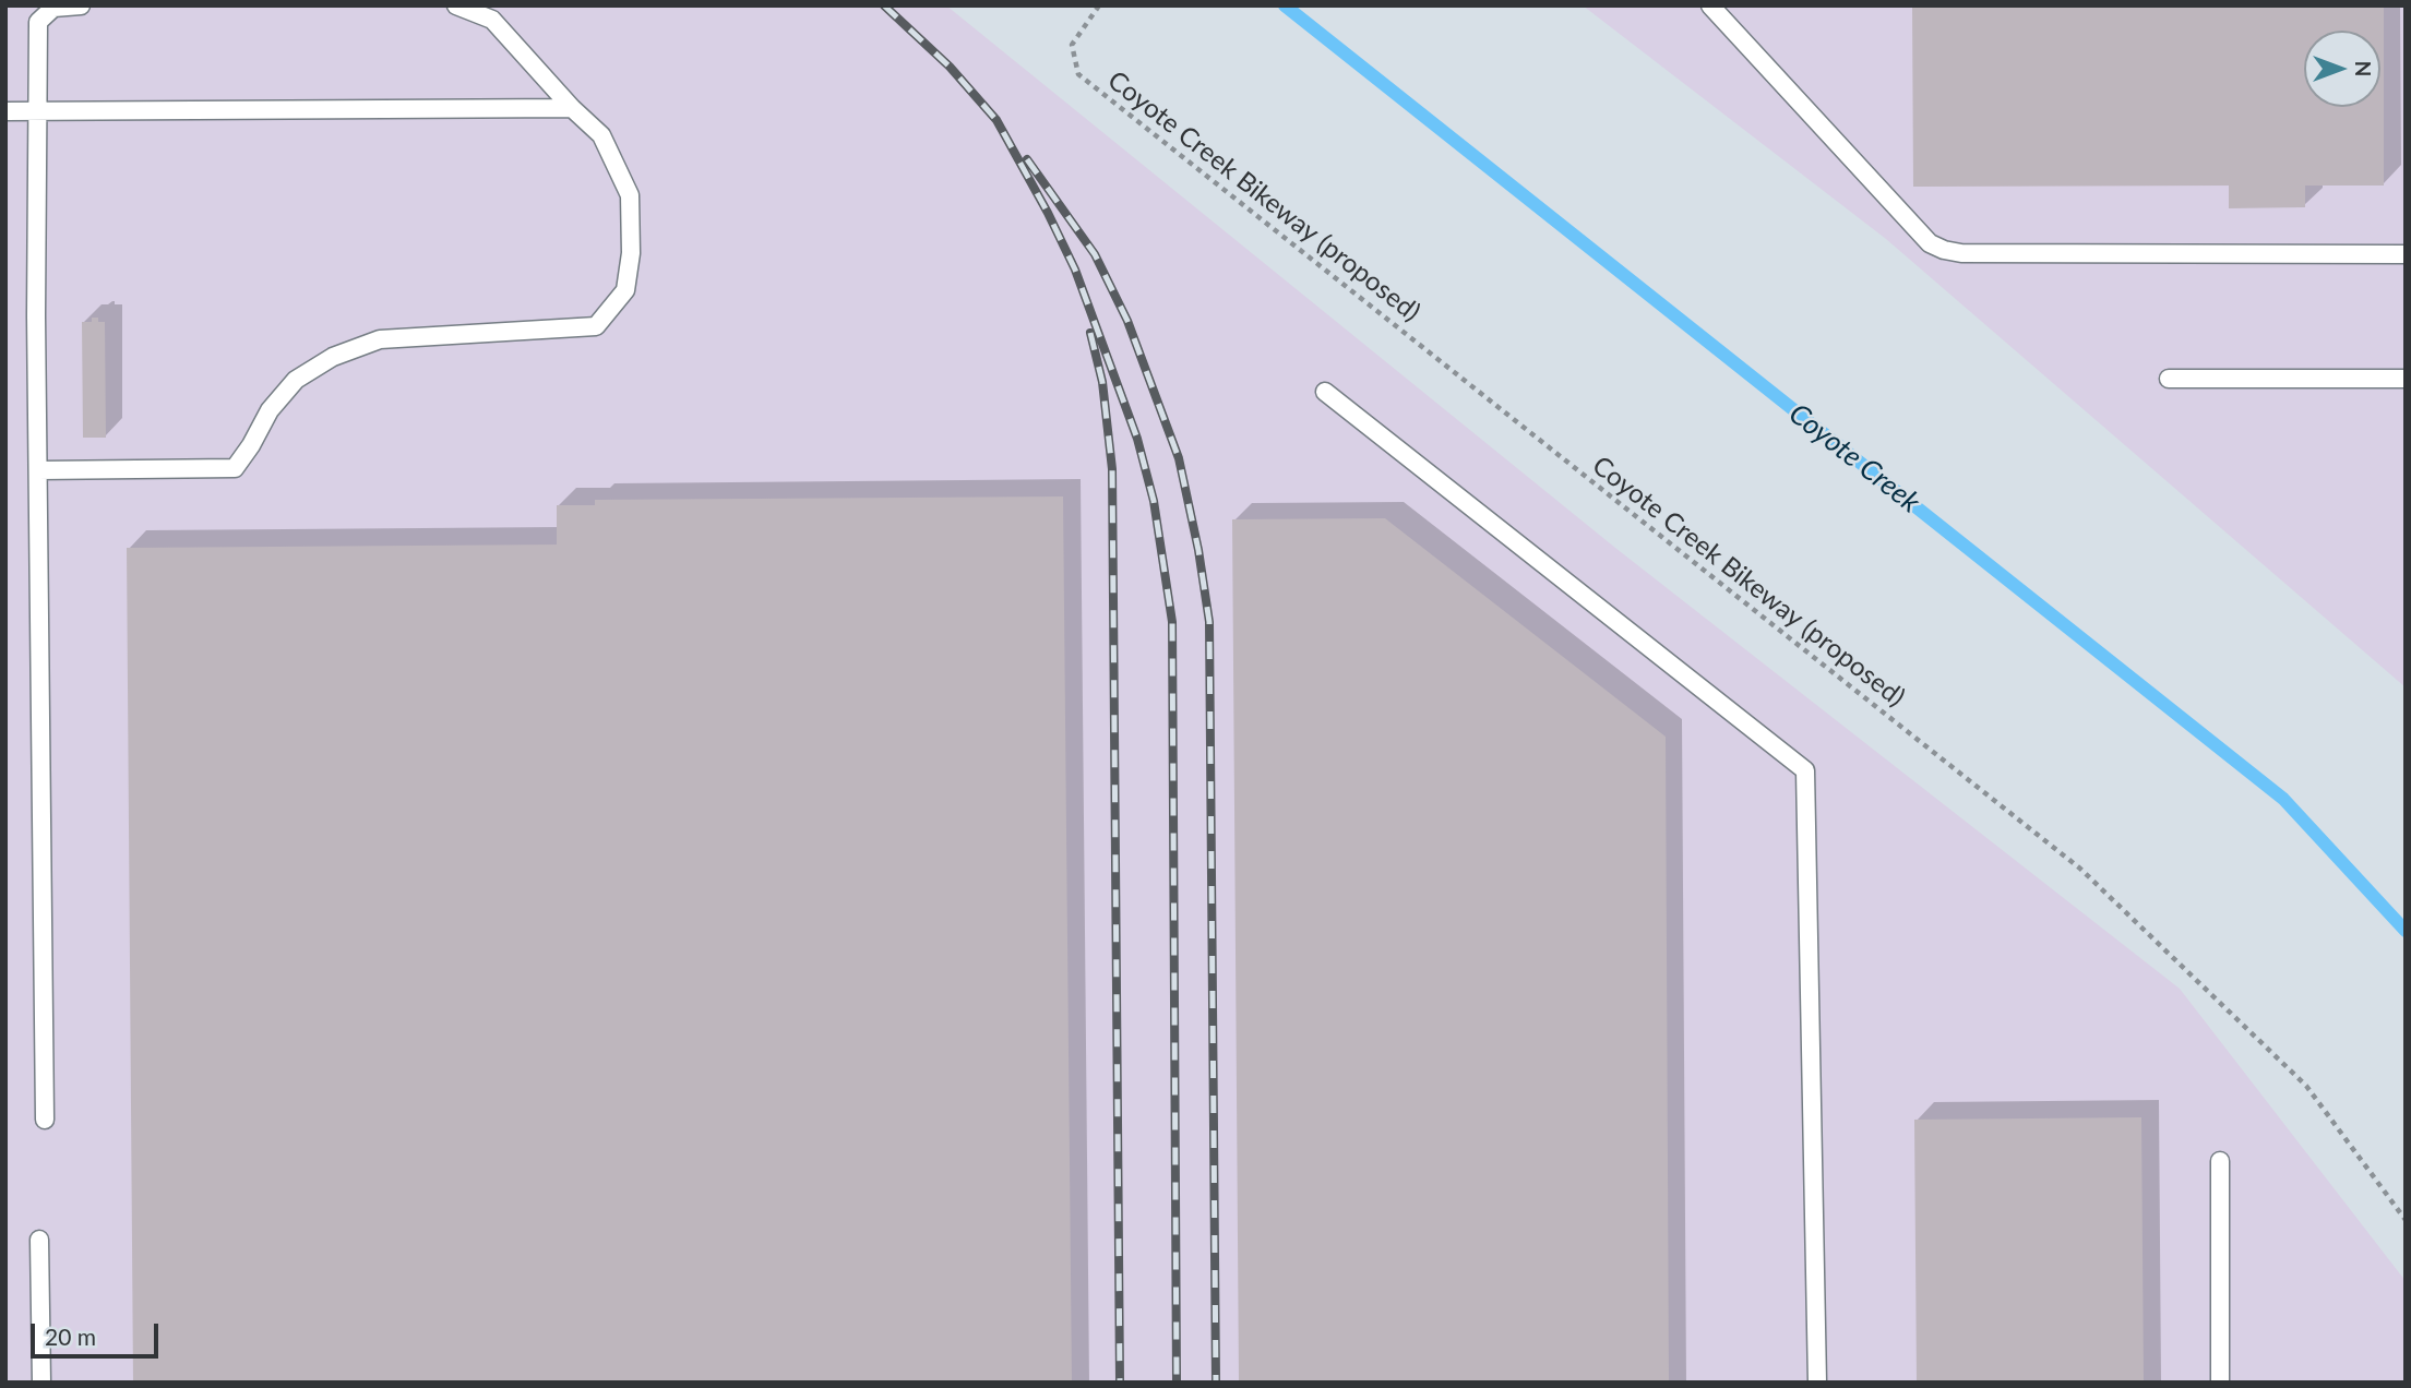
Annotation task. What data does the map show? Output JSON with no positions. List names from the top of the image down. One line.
{"streets":{"path":["Coyote Creek Bikeway (proposed)"]},"water":["Coyote Creek"],"scale_bar":"20 m","north":"right"}
